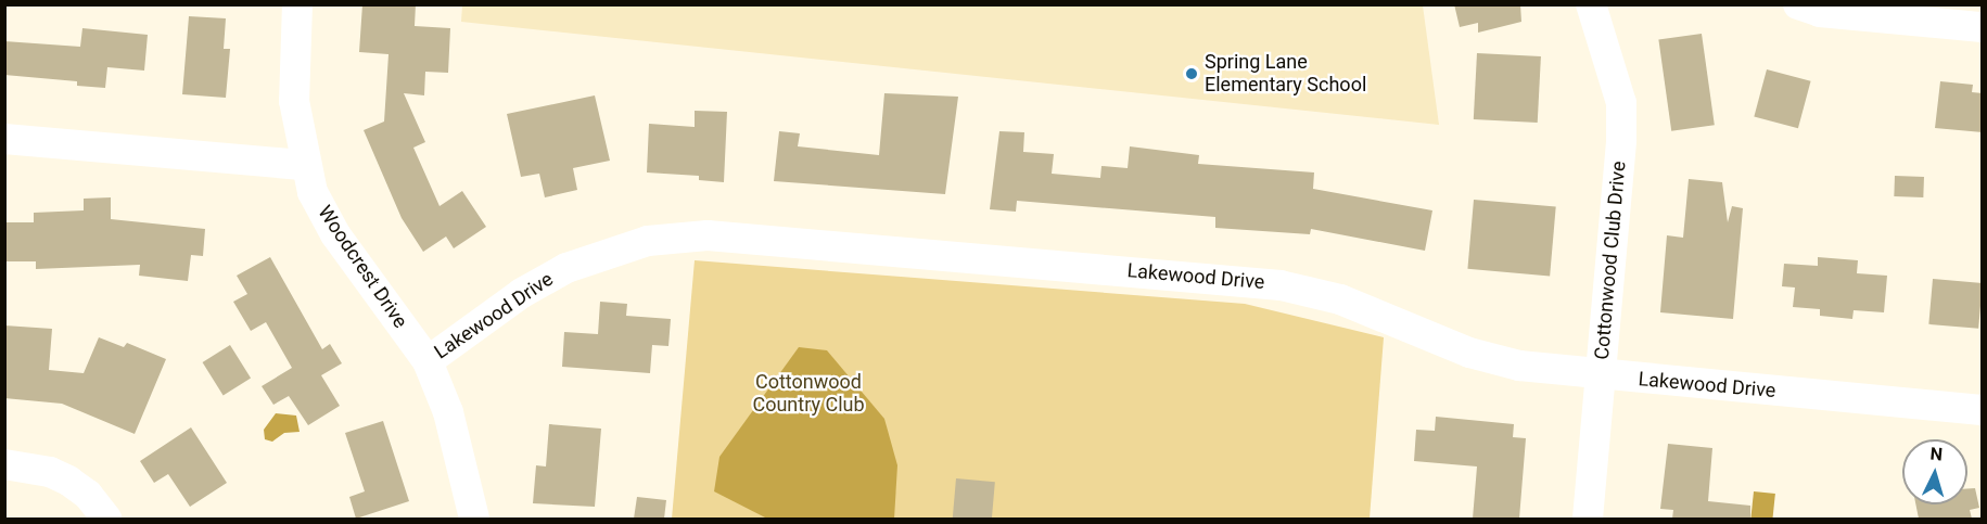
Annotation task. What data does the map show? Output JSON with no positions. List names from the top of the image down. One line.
{"streets":{"street":["Cottonwood Club Drive","Woodcrest Drive","Lakewood Drive"]},"crossings":[["Cottonwood Club Drive","Lakewood Drive"],["Woodcrest Drive","Lakewood Drive"]],"parks":["Cottonwood Country Club"],"places":["Spring Lane Elementary School"],"north":"top"}
